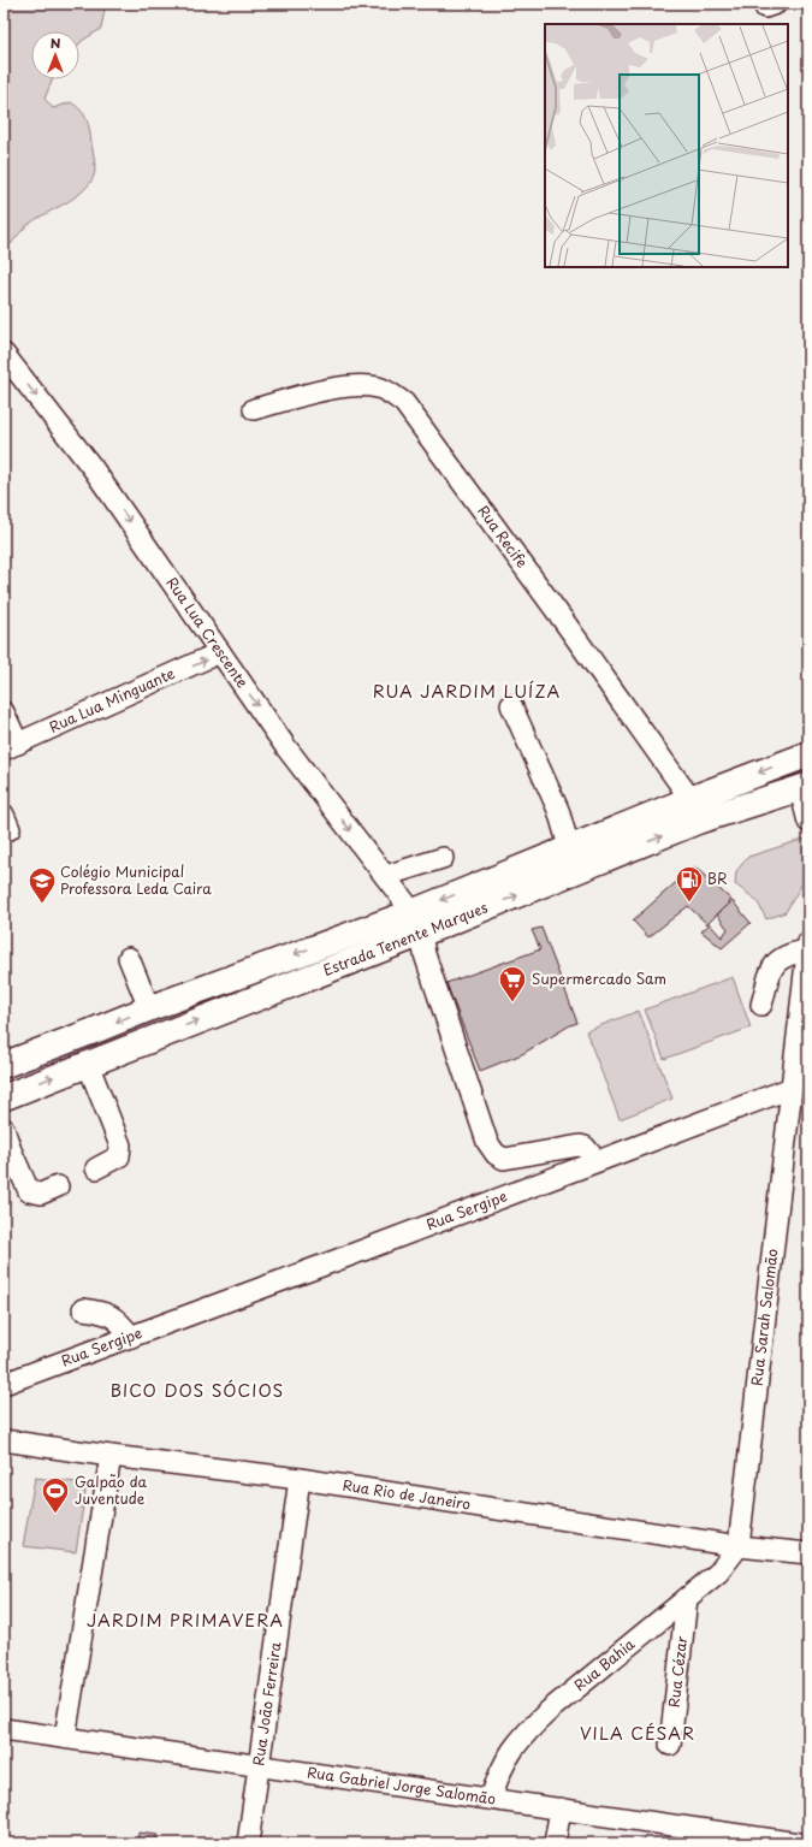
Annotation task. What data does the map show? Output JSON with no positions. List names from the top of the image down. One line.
{"streets":{"main road":["Estrada Tenente Marques"],"street":["Rua Recife","Rua Lua Crescente","Rua Lua Minguante","Rua Sergipe","Rua Sarah Salomão","Rua Rio de Janeiro","Rua Bahia","Rua Cézar","Rua João Ferreira","Rua Gabriel Jorge Salomão"]},"crossings":[["Rua Recife","Estrada Tenente Marques"],["Rua Lua Crescente","Rua Lua Minguante"],["Rua Lua Crescente","Estrada Tenente Marques"],["Rua Sergipe","Rua Sarah Salomão"],["Rua Sarah Salomão","Rua Rio de Janeiro"],["Rua Sarah Salomão","Rua Bahia"],["Rua Rio de Janeiro","Rua Bahia"],["Rua Rio de Janeiro","Rua João Ferreira"],["Rua Bahia","Rua Cézar"],["Rua Bahia","Rua Gabriel Jorge Salomão"],["Rua João Ferreira","Rua Gabriel Jorge Salomão"]],"one_way":["Rua Lua Crescente","Rua Lua Minguante"],"districts":["RUA JARDIM LUÍZA","BICO DOS SÓCIOS","JARDIM PRIMAVERA","VILA CÉSAR"],"places":{"fuel station":["BR"],"school or university":["Colégio Municipal Professora Leda Caira"],"supermarket":["Supermercado Sam"],"sports":["Galpão da Juventude"]},"north":"top"}
